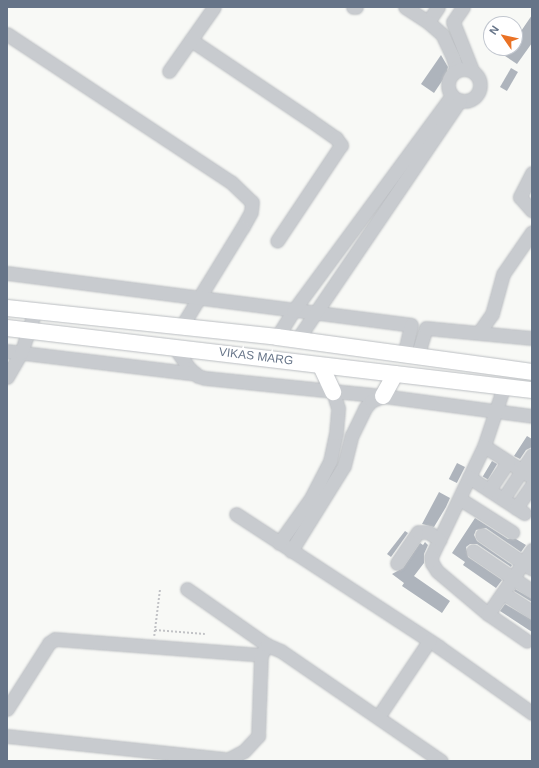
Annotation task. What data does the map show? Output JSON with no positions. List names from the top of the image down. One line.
{"streets":{"main road":["VIKAS MARG"]},"north":"top left"}
